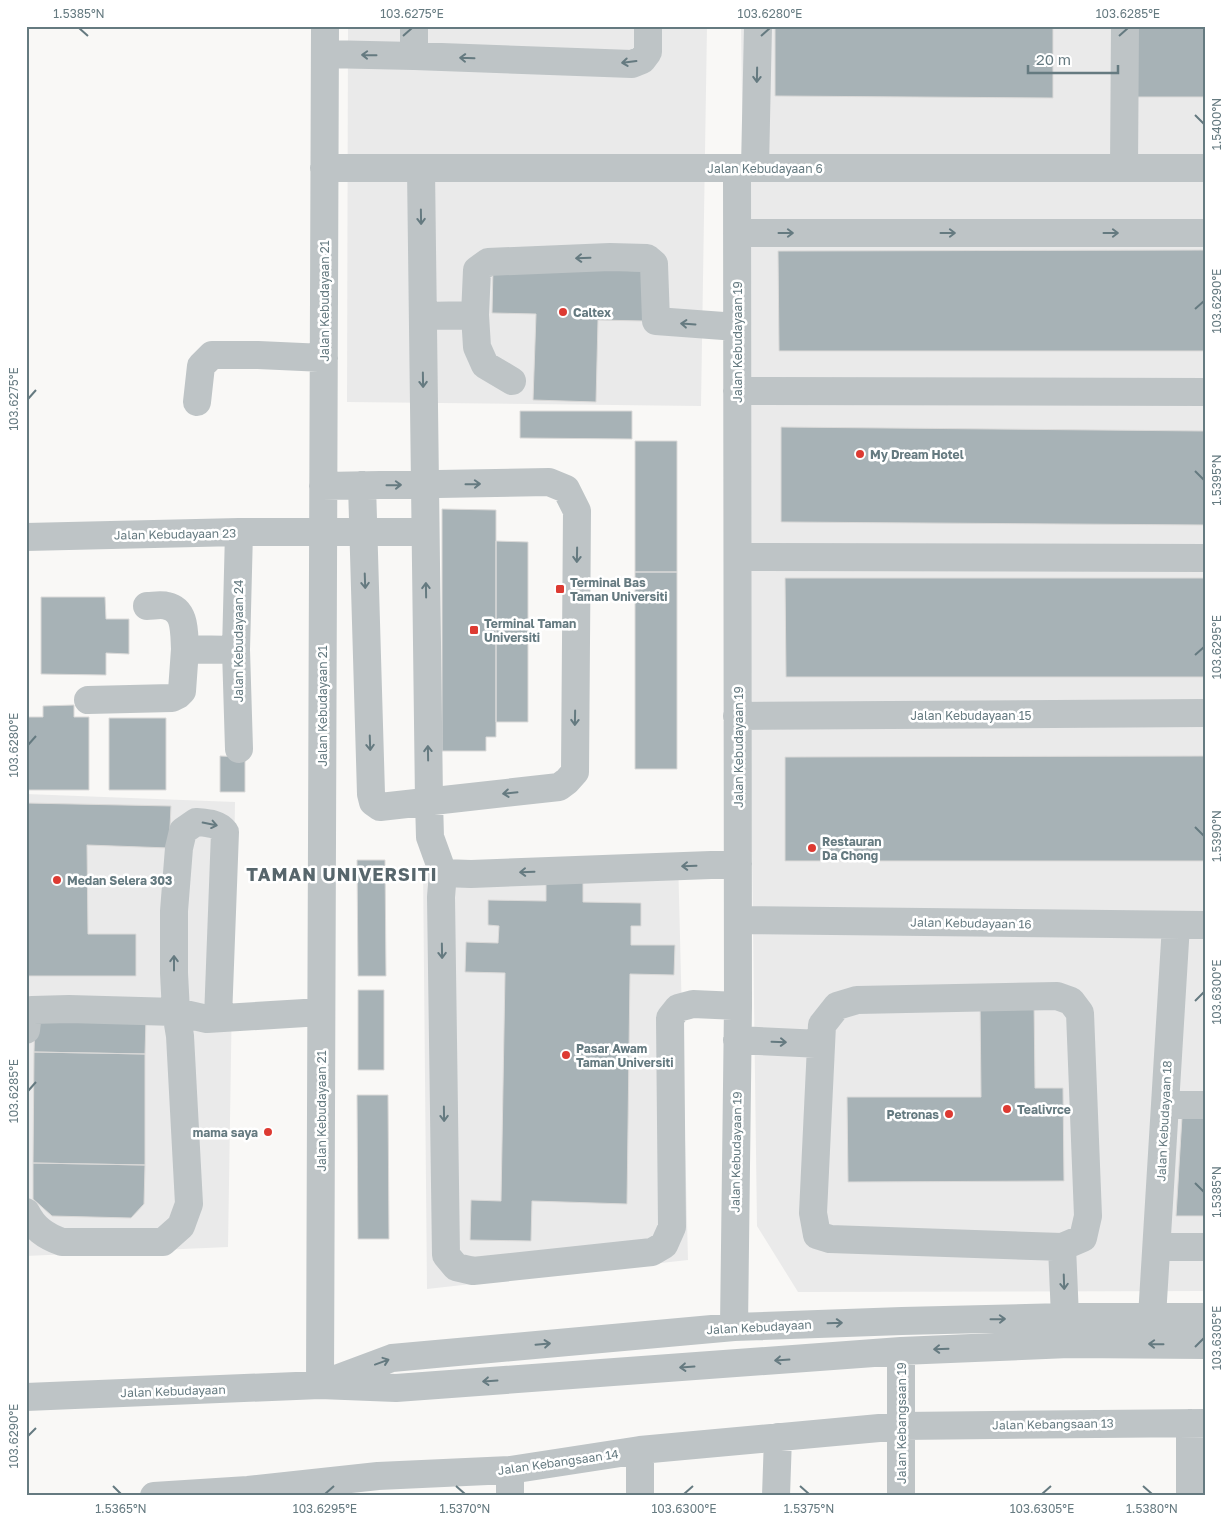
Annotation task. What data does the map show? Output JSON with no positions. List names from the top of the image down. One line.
{"streets":{"street":["Jalan Kebudayaan 6","Jalan Kebudayaan 21","Jalan Kebudayaan 19","Jalan Kebudayaan 23","Jalan Kebudayaan 24","Jalan Kebudayaan 15","Jalan Kebudayaan 16","Jalan Kebudayaan 18","Jalan Kebudayaan","Jalan Kebangsaan 19","Jalan Kebangsaan 13","Jalan Kebangsaan 14"]},"crossings":[["Jalan Kebudayaan 6","Jalan Kebudayaan 21"],["Jalan Kebudayaan 6","Jalan Kebudayaan 19"],["Jalan Kebudayaan 21","Jalan Kebudayaan 23"],["Jalan Kebudayaan 21","Jalan Kebudayaan"],["Jalan Kebudayaan 19","Jalan Kebudayaan 15"],["Jalan Kebudayaan 19","Jalan Kebudayaan 16"],["Jalan Kebudayaan 19","Jalan Kebudayaan"],["Jalan Kebudayaan 23","Jalan Kebudayaan 24"],["Jalan Kebudayaan 16","Jalan Kebudayaan 18"],["Jalan Kebudayaan 18","Jalan Kebudayaan"],["Jalan Kebudayaan","Jalan Kebangsaan 19"],["Jalan Kebangsaan 19","Jalan Kebangsaan 13"],["Jalan Kebangsaan 19","Jalan Kebangsaan 14"],["Jalan Kebangsaan 13","Jalan Kebangsaan 14"]],"districts":["TAMAN UNIVERSITI"],"places":{"other":["Caltex","My Dream Hotel","Restauran Da Chong","Medan Selera 303","Pasar Awam Taman Universiti","Tealivrce","Petronas","mama saya"],"transit":["Terminal Bas Taman Universiti","Terminal Taman Universiti"]},"scale_bar":"20 m","coordinates":["1.5385°N","103.6275°E","103.6280°E","103.6285°E","1.5400°N","103.6290°E","1.5395°N","103.6295°E","1.5390°N","103.6300°E","103.6305°E","1.5365°N","1.5370°N","1.5375°N","1.5380°N"]}
